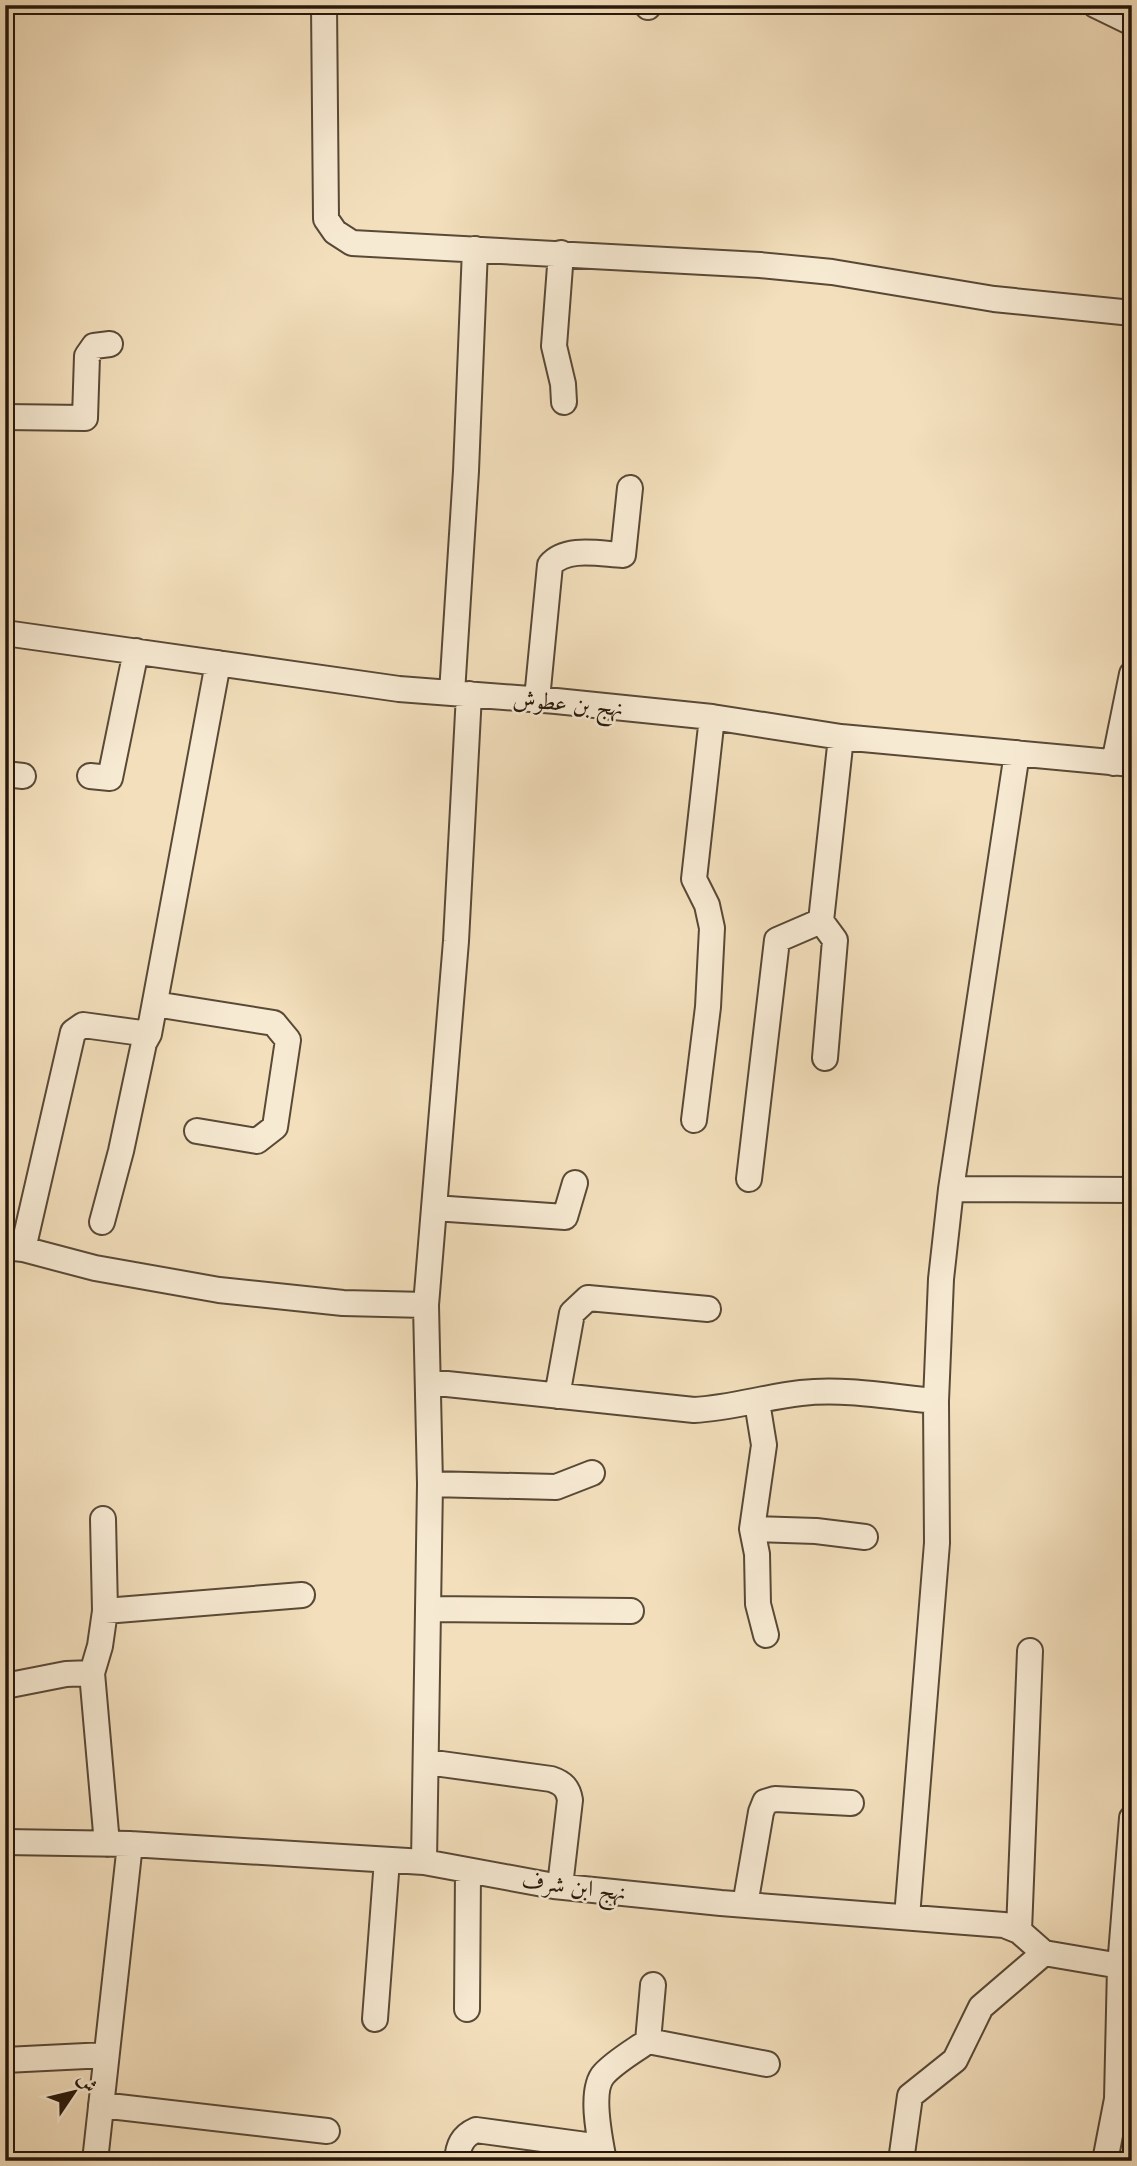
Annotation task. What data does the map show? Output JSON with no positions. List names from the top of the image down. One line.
{"streets":{"street":["نهج بن عطوش","نهج ابن شرف"]},"north":"top right"}
